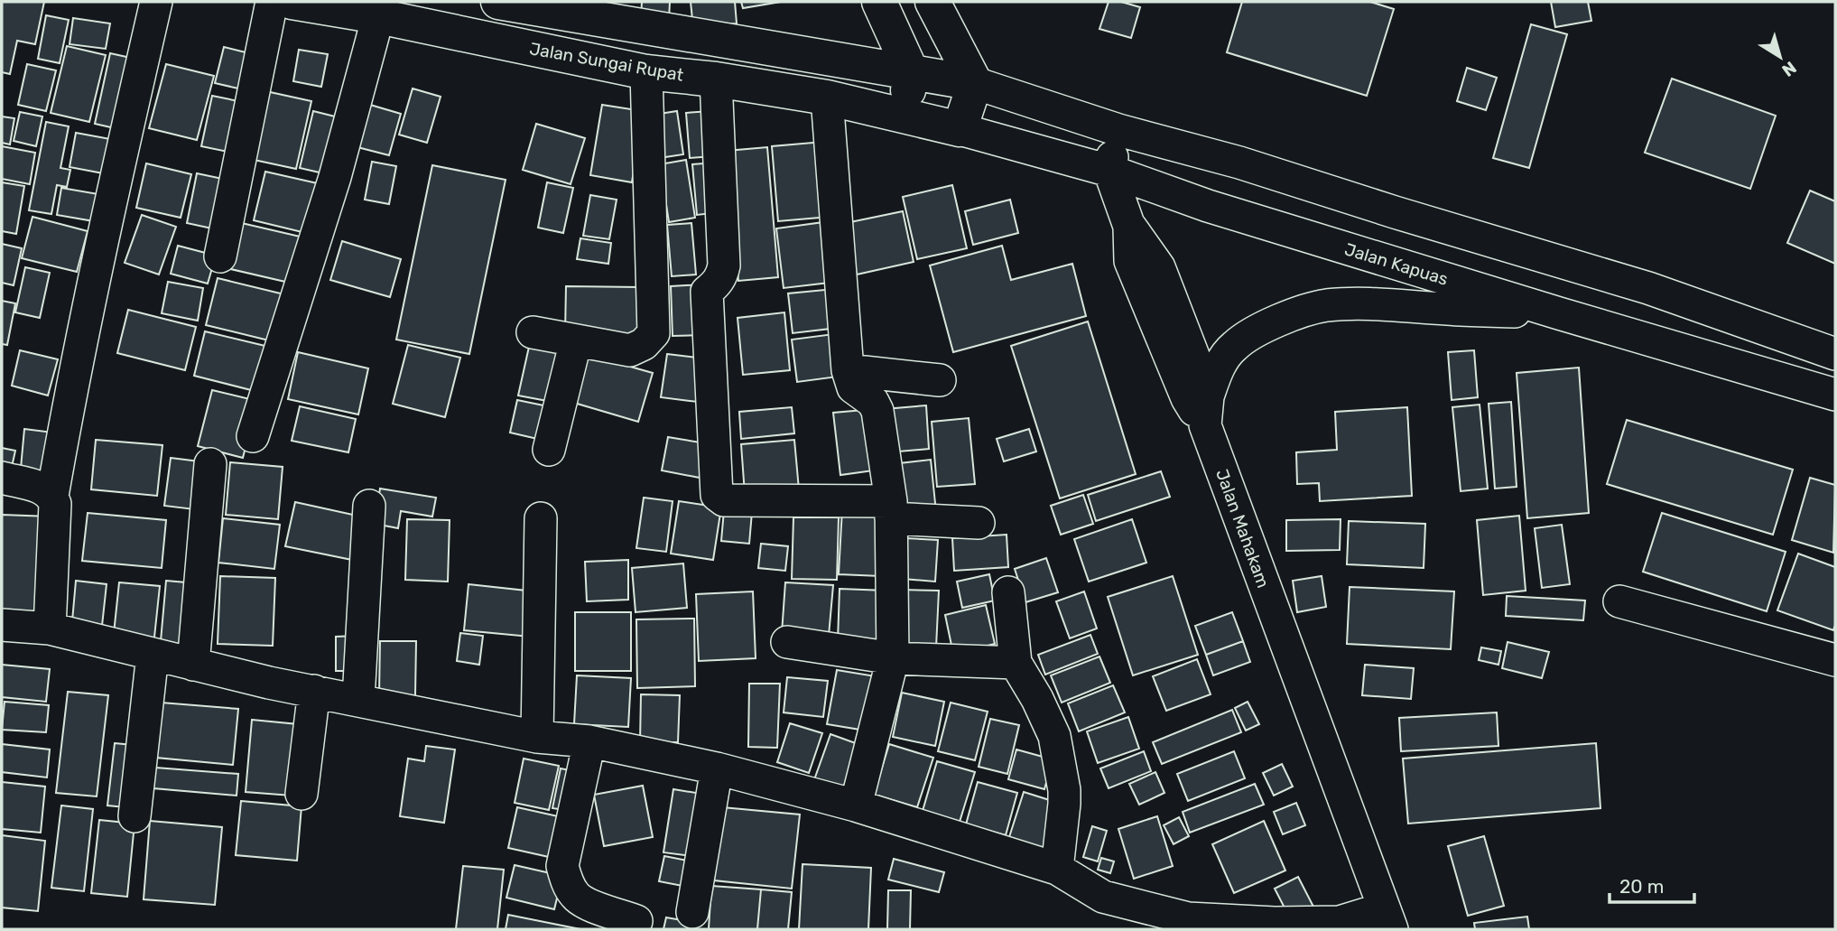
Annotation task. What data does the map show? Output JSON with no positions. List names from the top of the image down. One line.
{"streets":{"main road":["Jalan Sungai Rupat"],"street":["Jalan Kapuas","Jalan Mahakam"]},"crossings":[["Jalan Sungai Rupat","Jalan Kapuas"],["Jalan Kapuas","Jalan Mahakam"]],"scale_bar":"20 m","north":"bottom right"}
